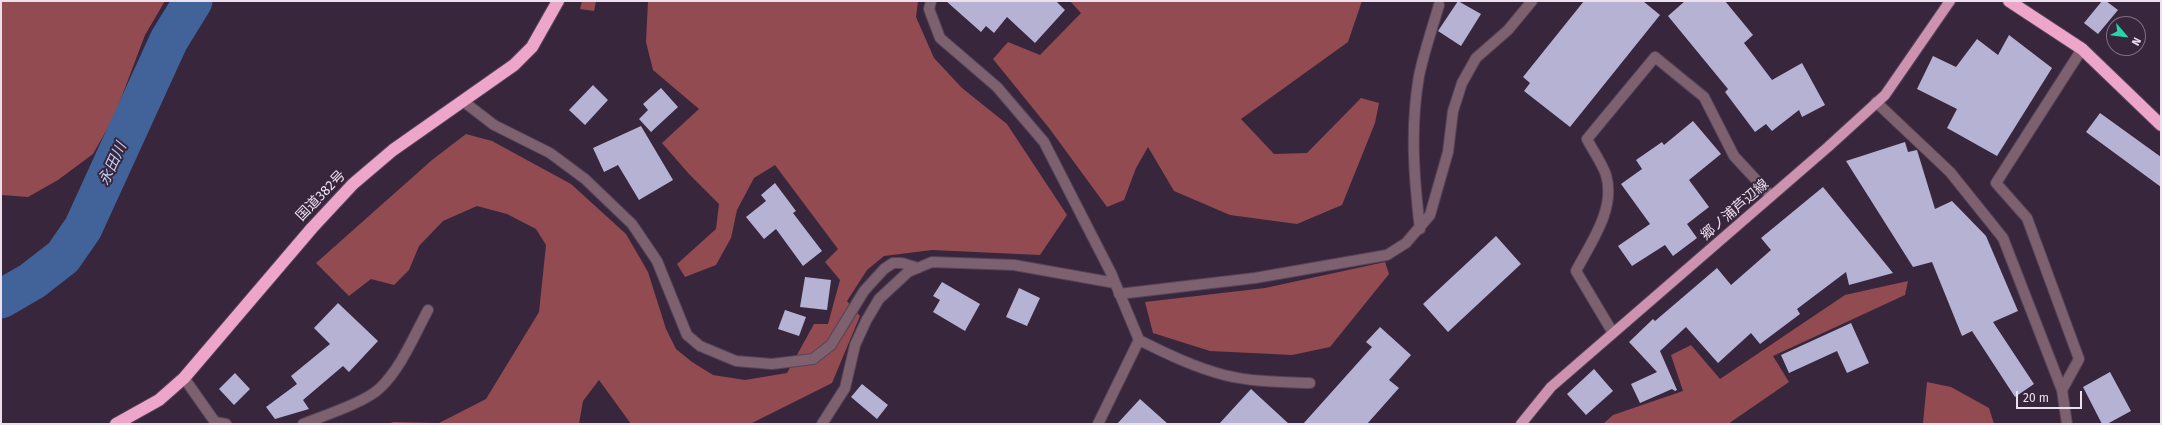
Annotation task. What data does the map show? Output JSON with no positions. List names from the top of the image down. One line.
{"streets":{"highway":["国道382号"],"main road":["郷ノ浦芦辺線"]},"water":["永田川"],"scale_bar":"20 m","north":"bottom right"}
